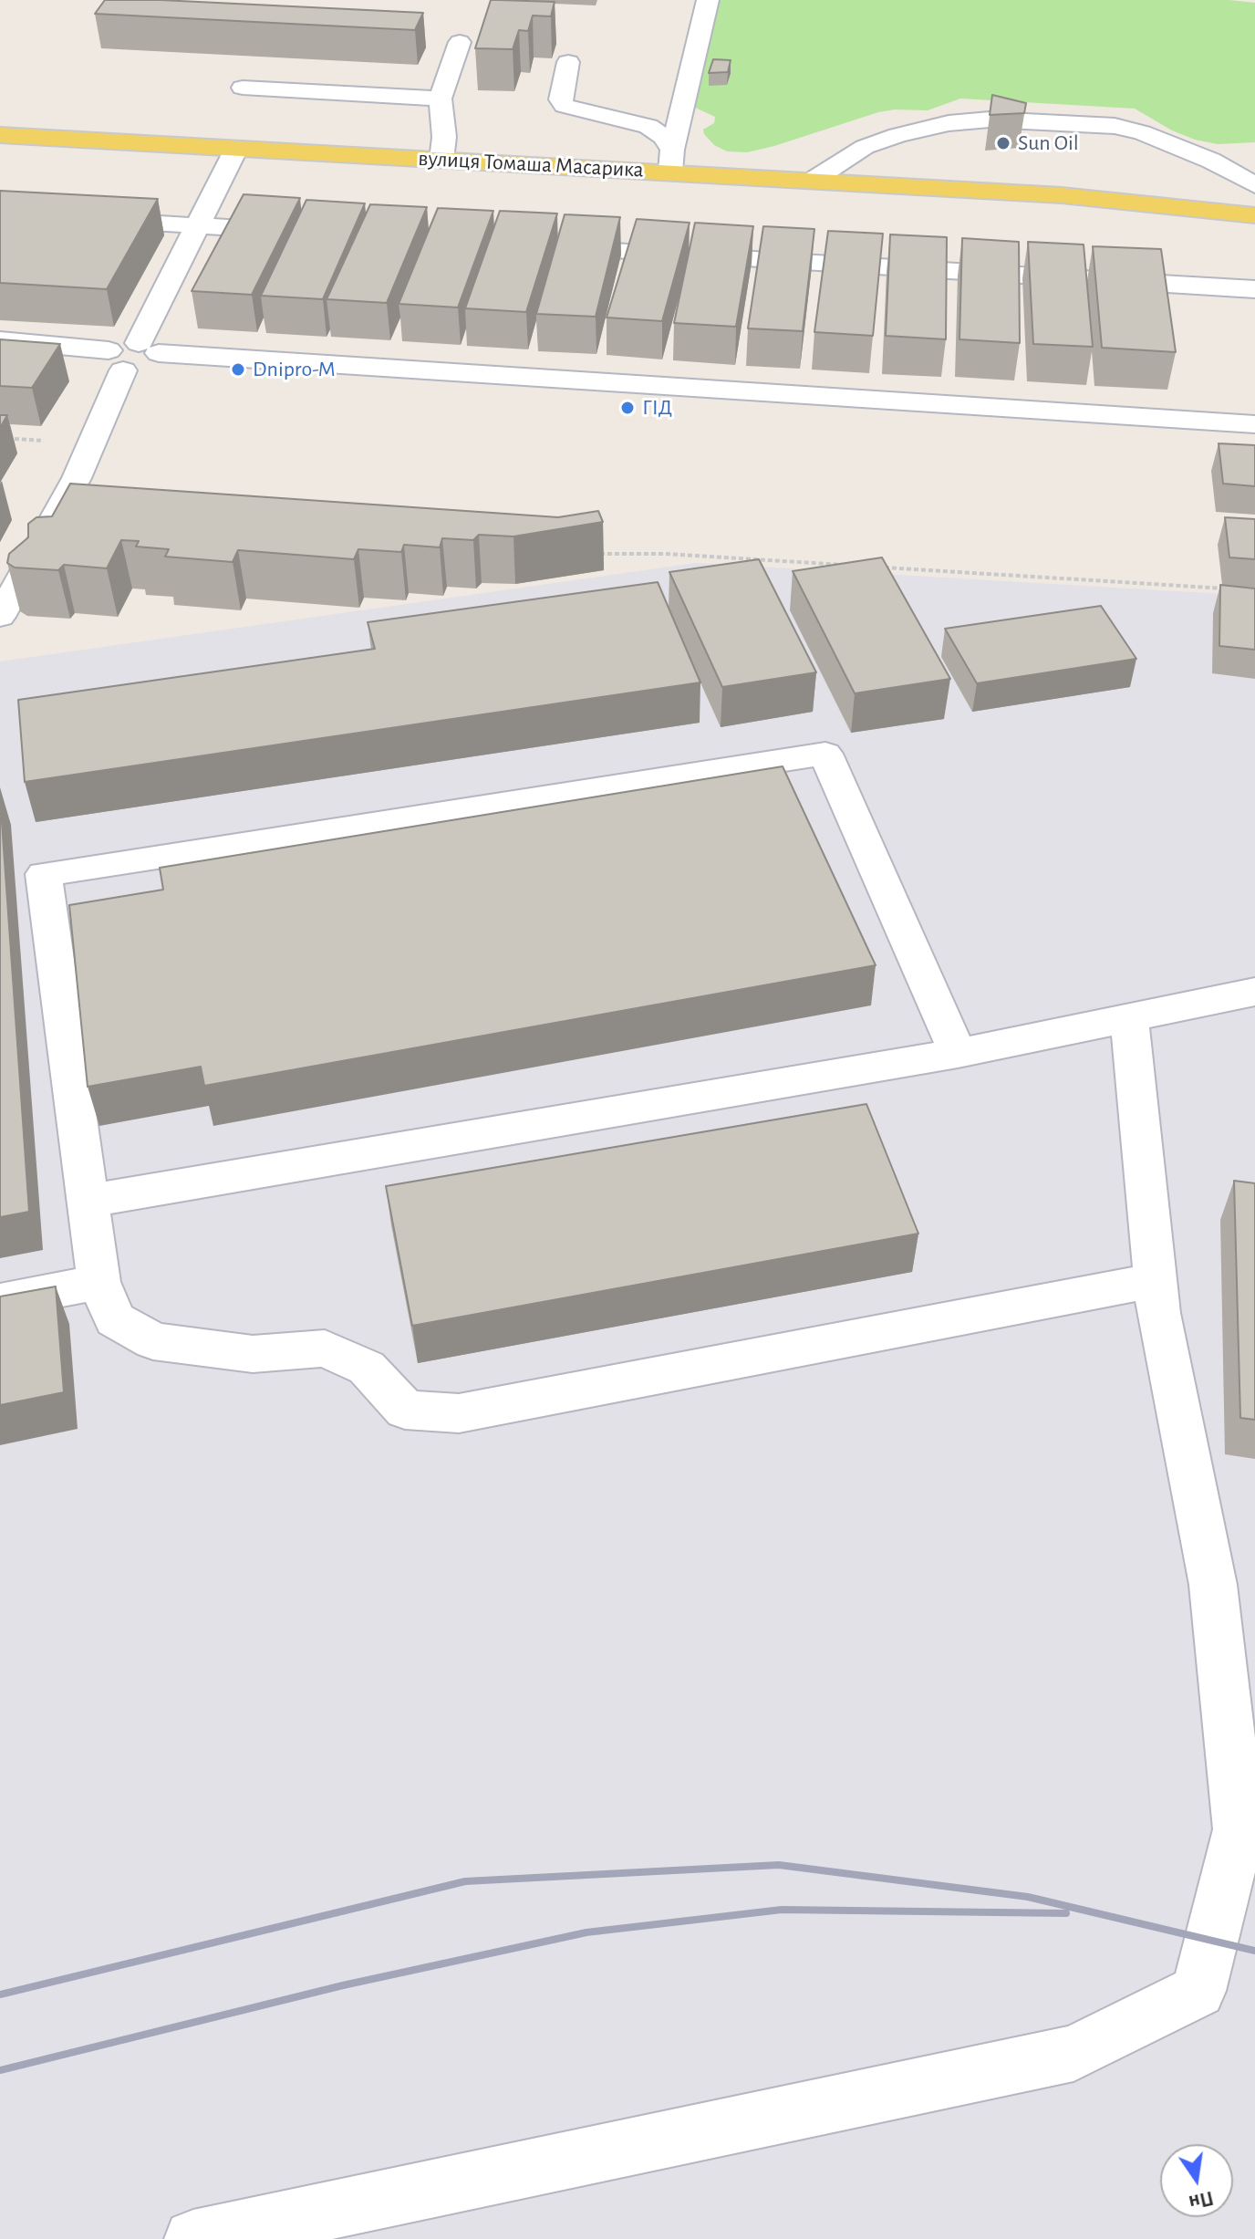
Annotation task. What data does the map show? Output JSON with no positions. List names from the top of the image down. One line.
{"streets":{"main road":["вулиця Томаша Масарика"]},"places":["Sun Oil","Dnipro-M","ГІД"],"north":"bottom"}
